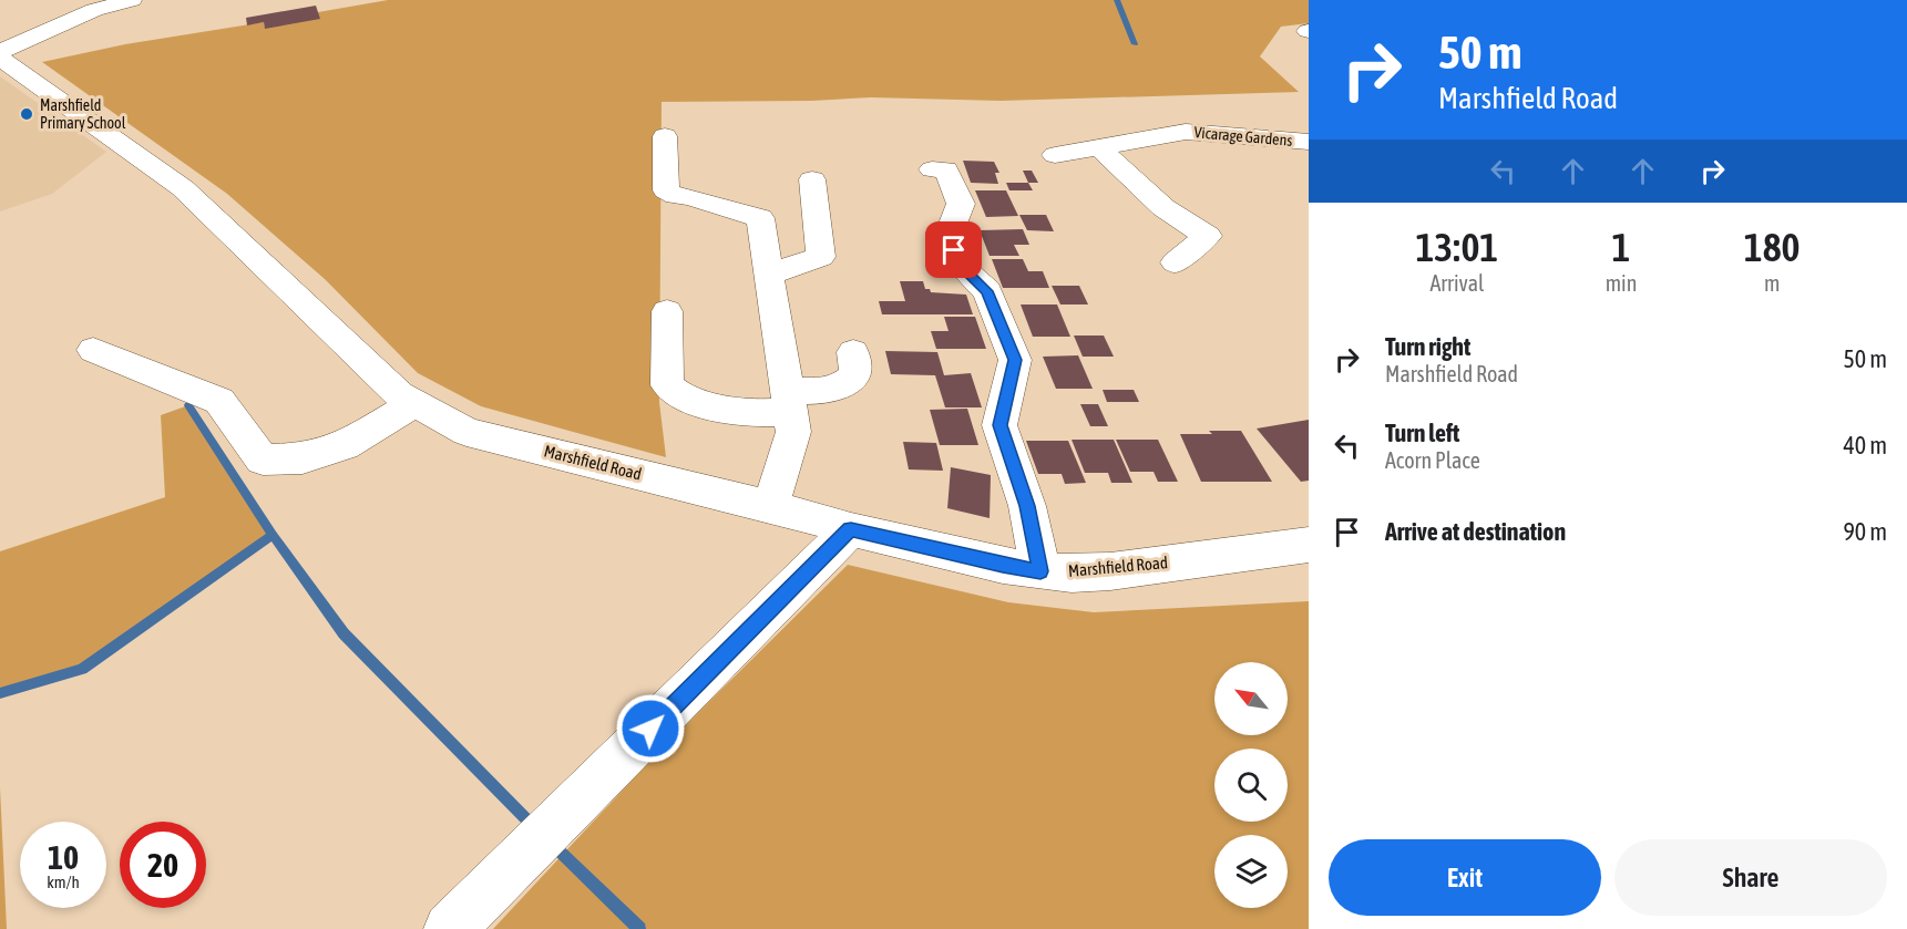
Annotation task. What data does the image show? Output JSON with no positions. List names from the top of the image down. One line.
{"streets":{"street":["Vicarage Gardens","Marshfield Road"]},"places":["Marshfield Primary School"],"north":"top left","page":{"turn":["50 m","Marshfield Road"],"eta":["13:01","Arrival","1","min","180","m"],"list":[{"name":"Turn right","note":"Marshfield Road","value":"50 m"},{"name":"Turn left","note":"Acorn Place","value":"40 m"},{"name":"Arrive at destination","value":"90 m"}],"speed":"10 km/h","limit":"20","buttons":["Exit","Share"]}}
